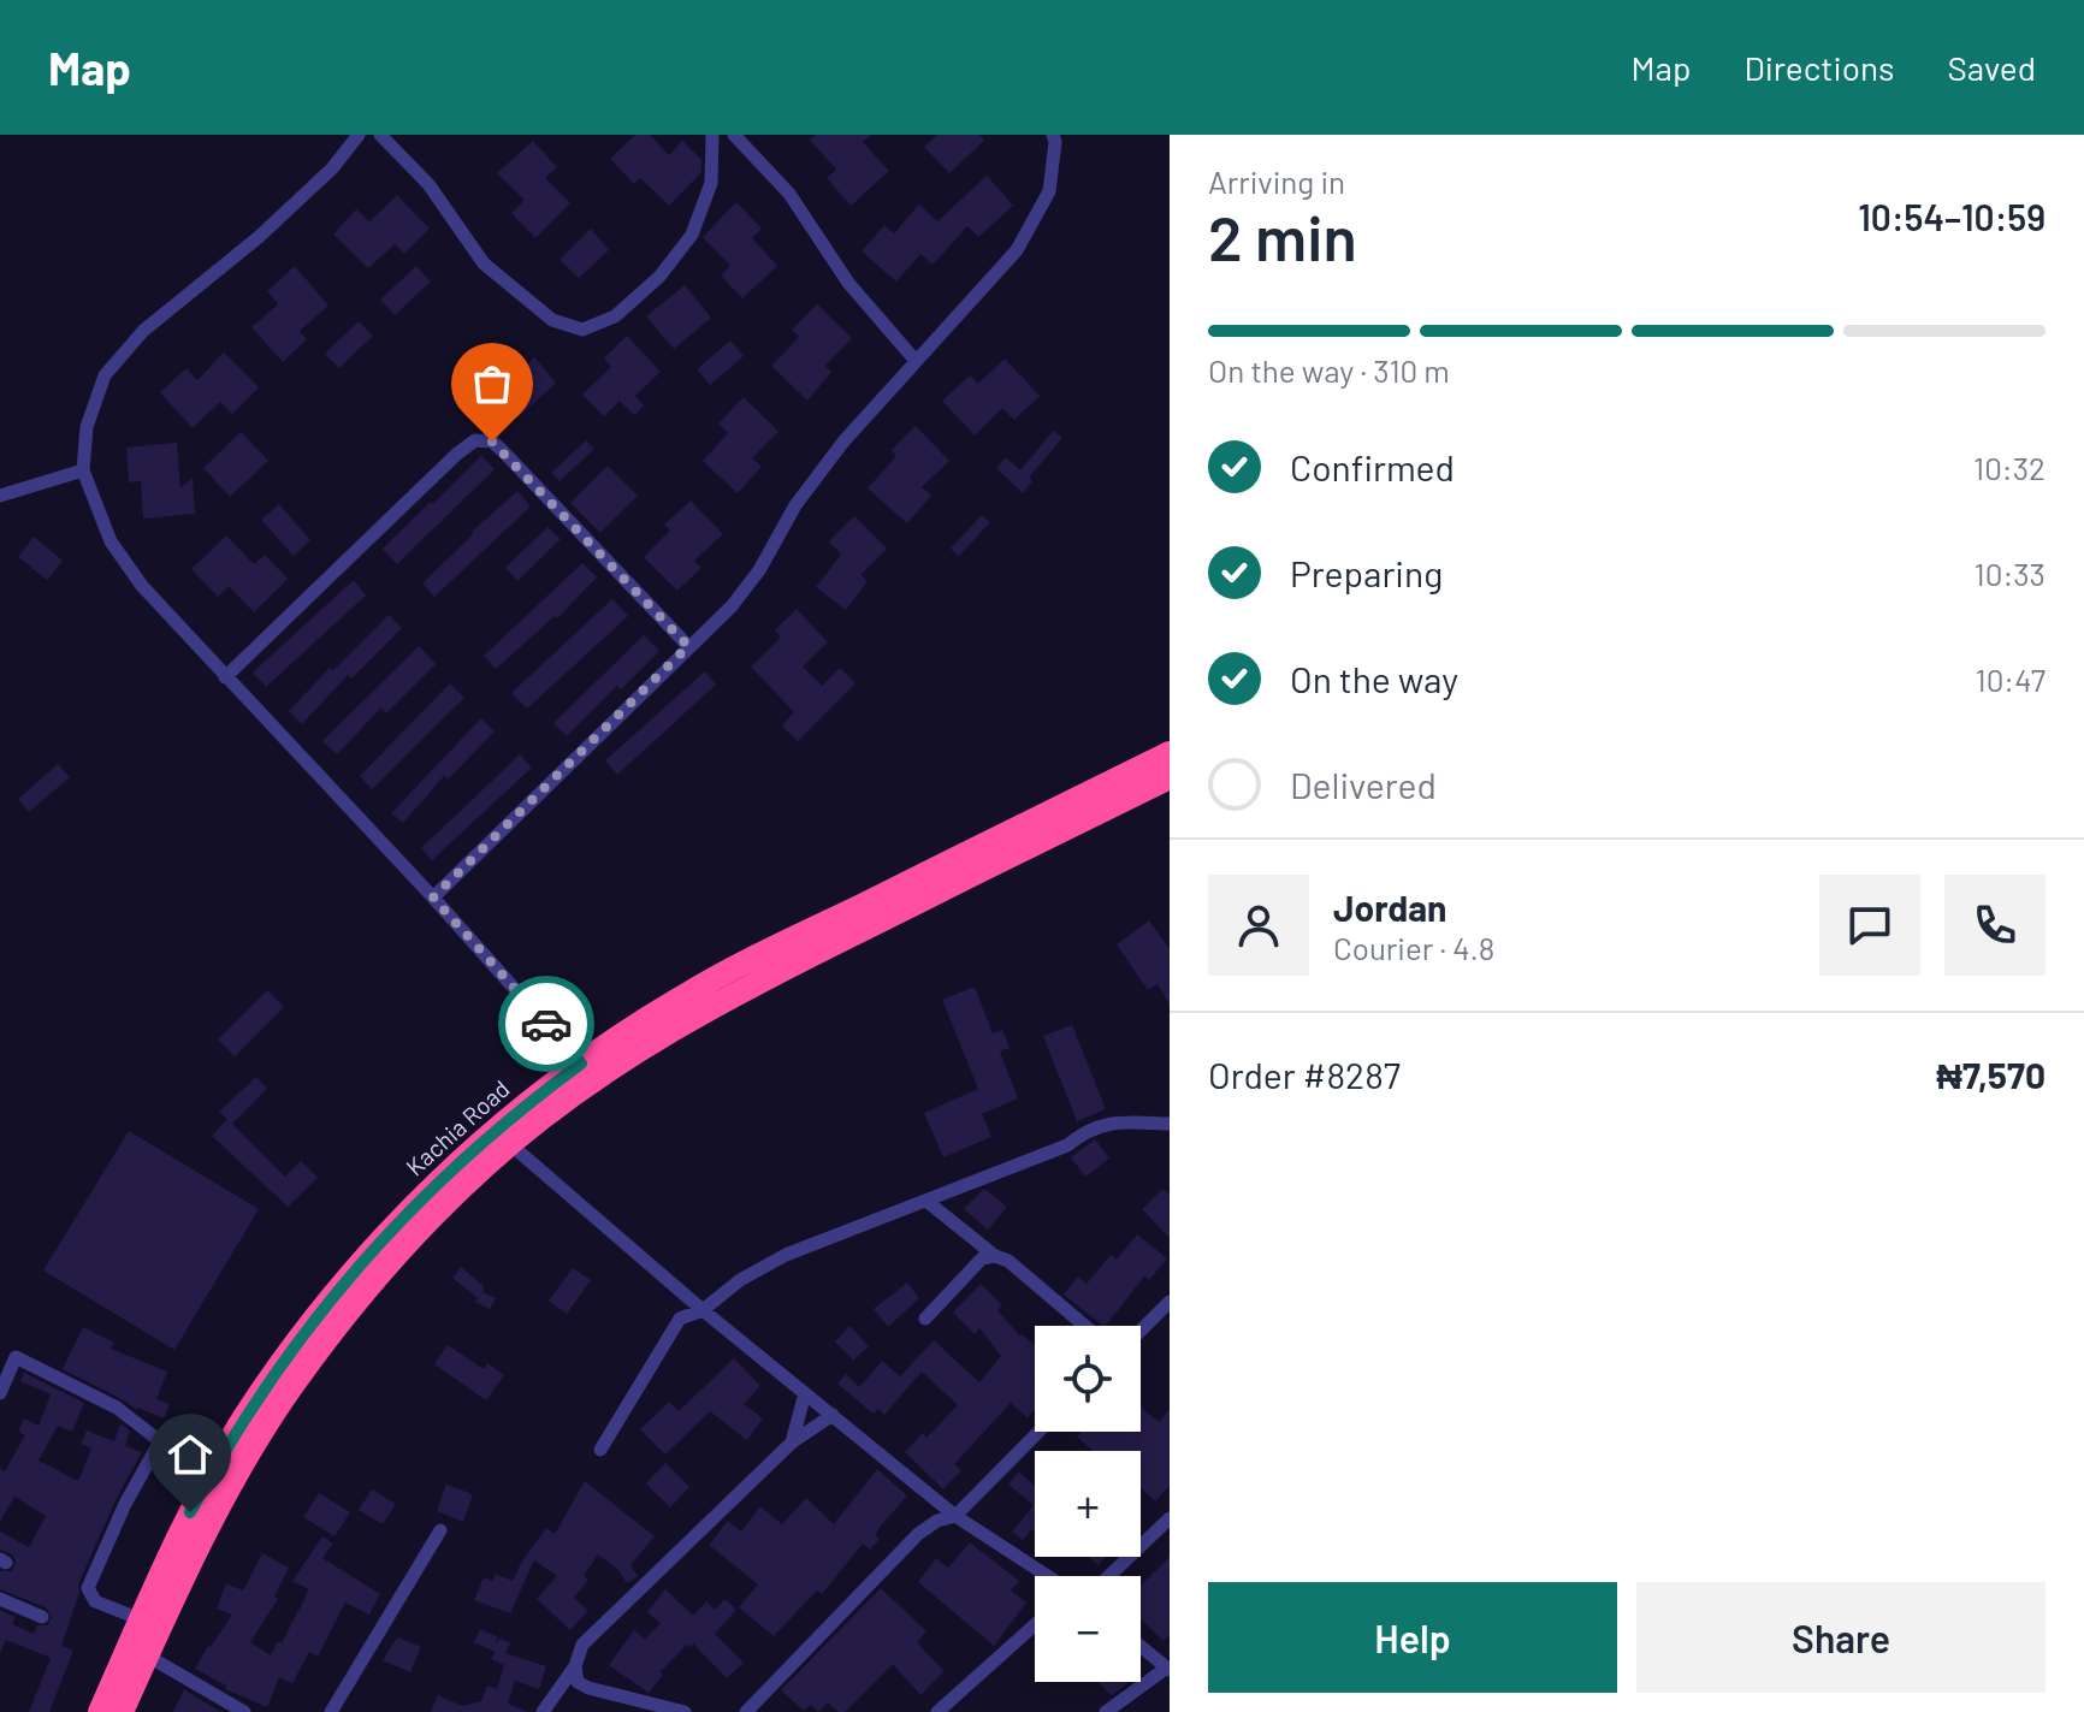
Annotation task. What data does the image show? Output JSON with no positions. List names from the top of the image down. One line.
{"streets":{"highway":["Kachia Road"]},"page":{"header":"Map","nav":["Map","Directions","Saved"],"heading":["2 min","Arriving in","10:54–10:59"],"panel":["Jordan","Courier · 4.8","Order #8287","₦7,570"],"bar":"On the way · 310 m","list":[["Confirmed","10:32"],["Preparing","10:33"],["On the way","10:47"],"Delivered"],"map_buttons":["+","−"],"buttons":["Help","Share"]}}
